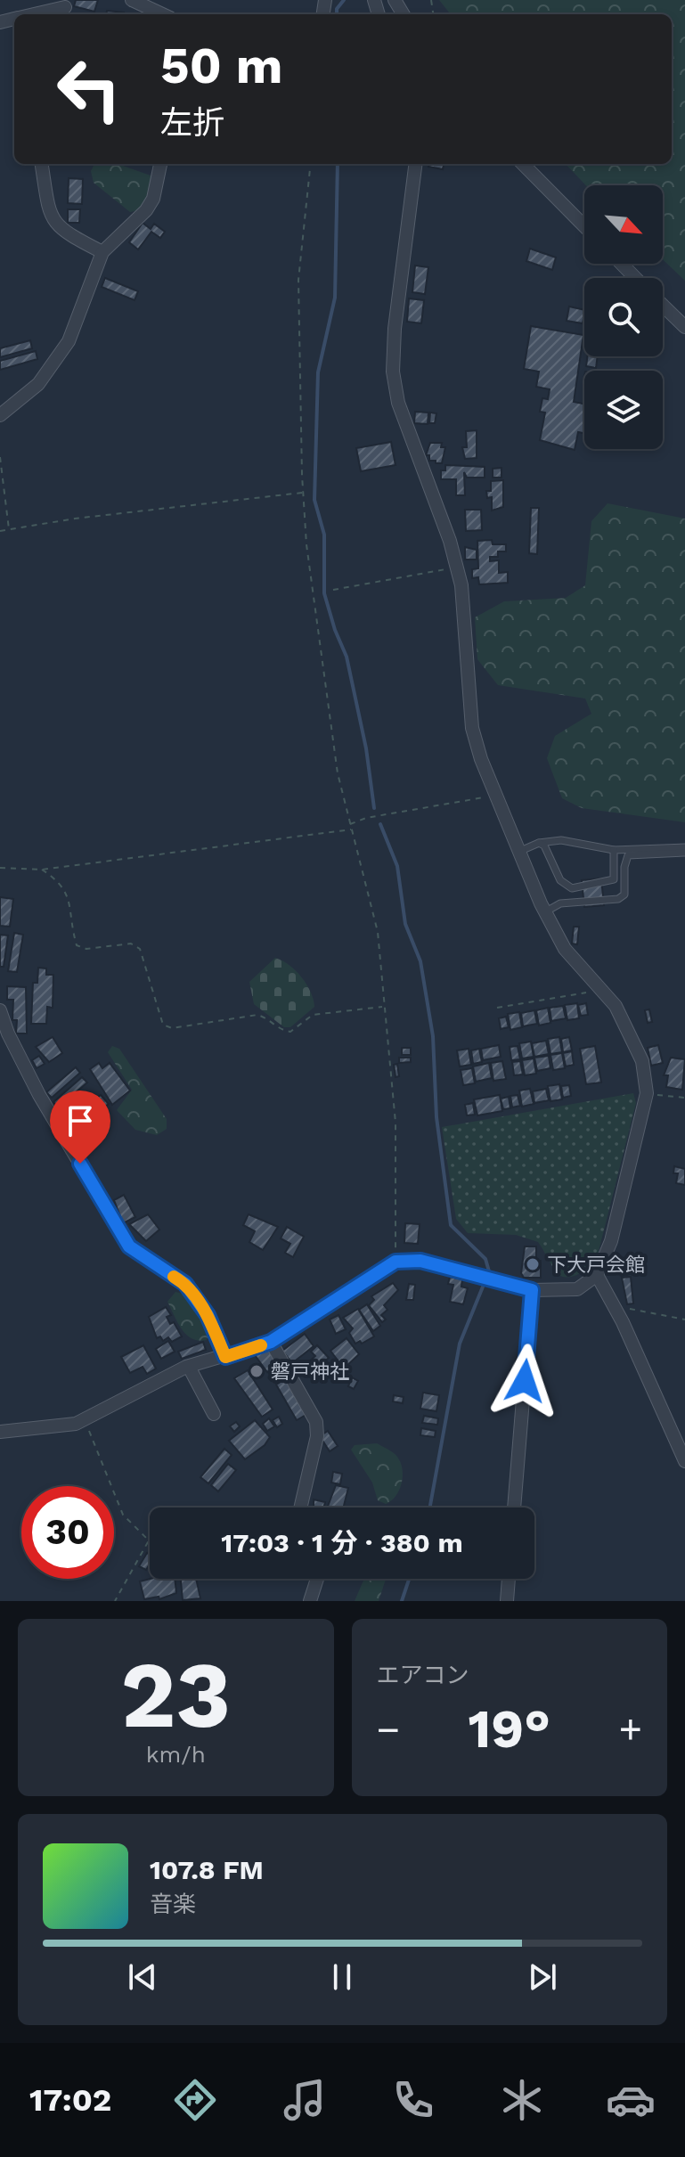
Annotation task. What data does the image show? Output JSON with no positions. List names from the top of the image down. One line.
{"places":["下大戸会館","磐戸神社"],"north":"bottom right","page":{"turn":["50 m","左折"],"limit":"30","trip":"17:03 · 1 分 · 380 m","tile":[["23","km/h"],"エアコン"],"heat":["−","19°","+"],"song":["107.8 FM","音楽"],"tabs":"17:02"}}
